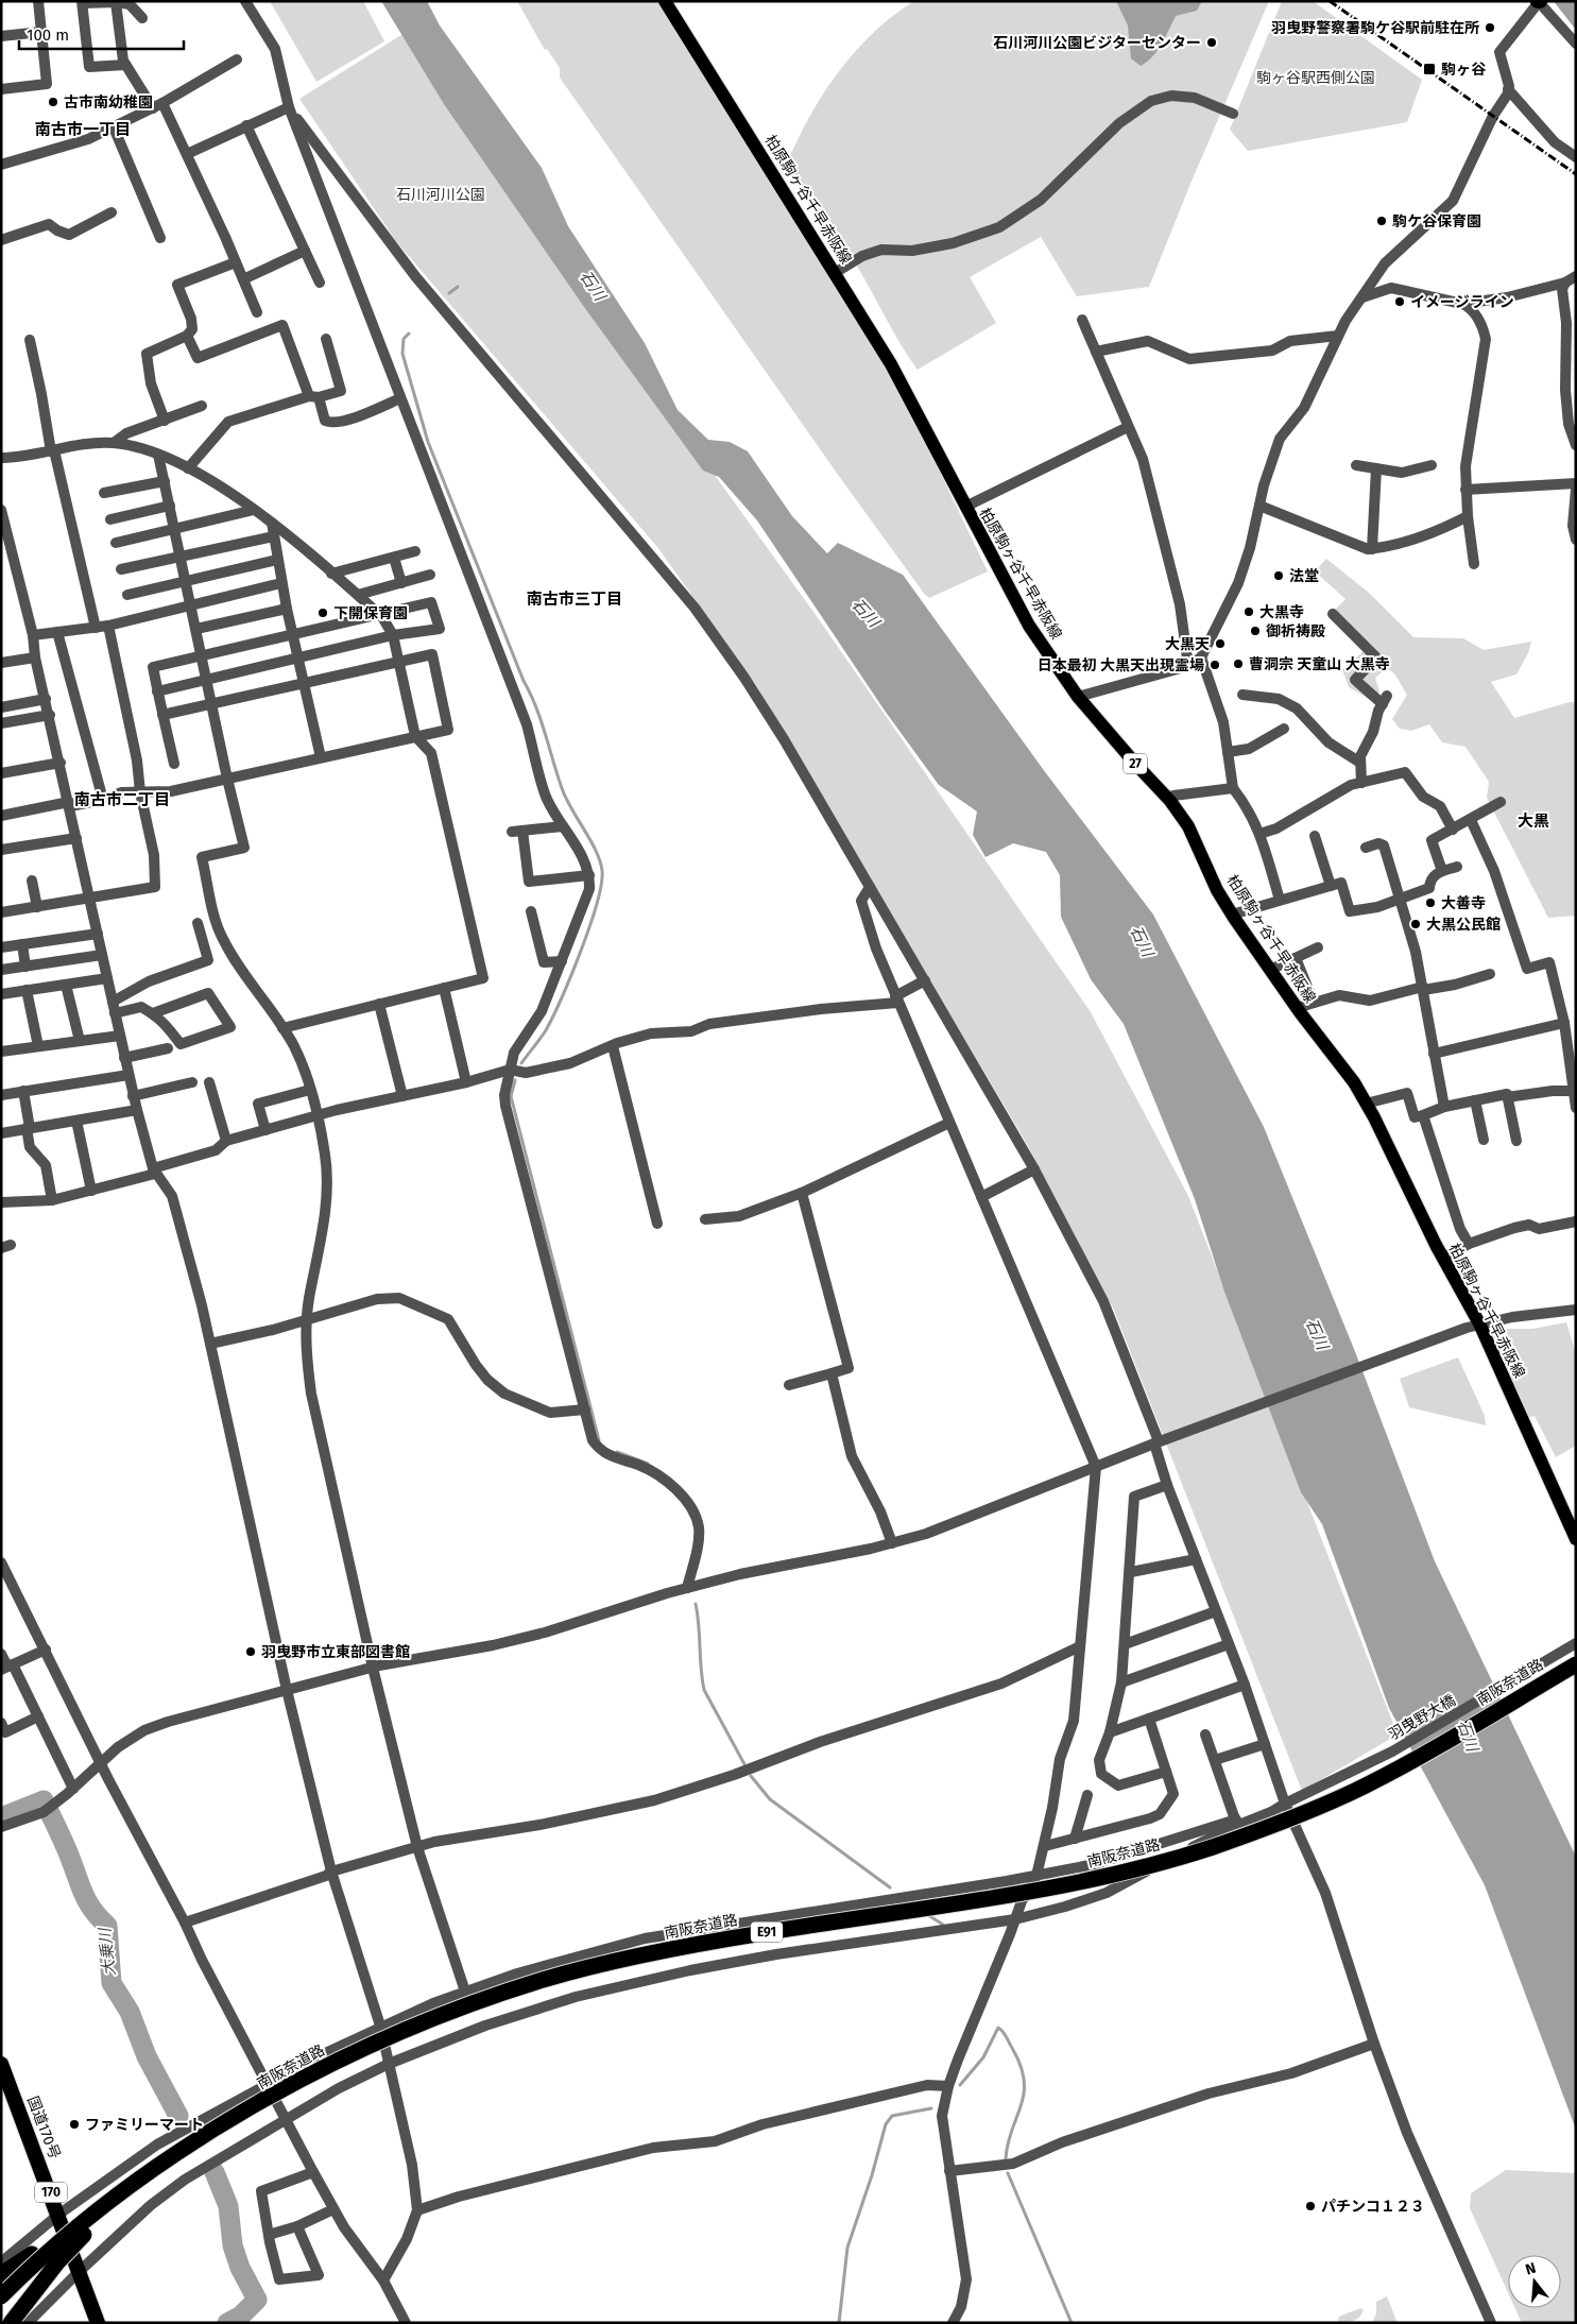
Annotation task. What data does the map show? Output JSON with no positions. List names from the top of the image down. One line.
{"streets":{"highway":["南阪奈道路","E91","国道170号","170"],"main road":["柏原駒ヶ谷千早赤阪線","27"],"street":["羽曳野大橋"]},"districts":["南古市一丁目","南古市三丁目","南古市二丁目","大黒"],"water":["石川","大乗川"],"parks":["駒ヶ谷駅西側公園","石川河川公園"],"places":{"other":["羽曳野警察署駒ケ谷駅前駐在所","石川河川公園ビジターセンター","古市南幼稚園","駒ケ谷保育園","イメージライン","法堂","大黒寺","下開保育園","御祈祷殿","大黒天","曹洞宗 天童山 大黒寺","日本最初 大黒天出現霊場","大善寺","大黒公民館","羽曳野市立東部図書館","ファミリーマート","パチンコ１２３"],"transit":["駒ヶ谷"]},"scale_bar":"100 m","north":"top"}
